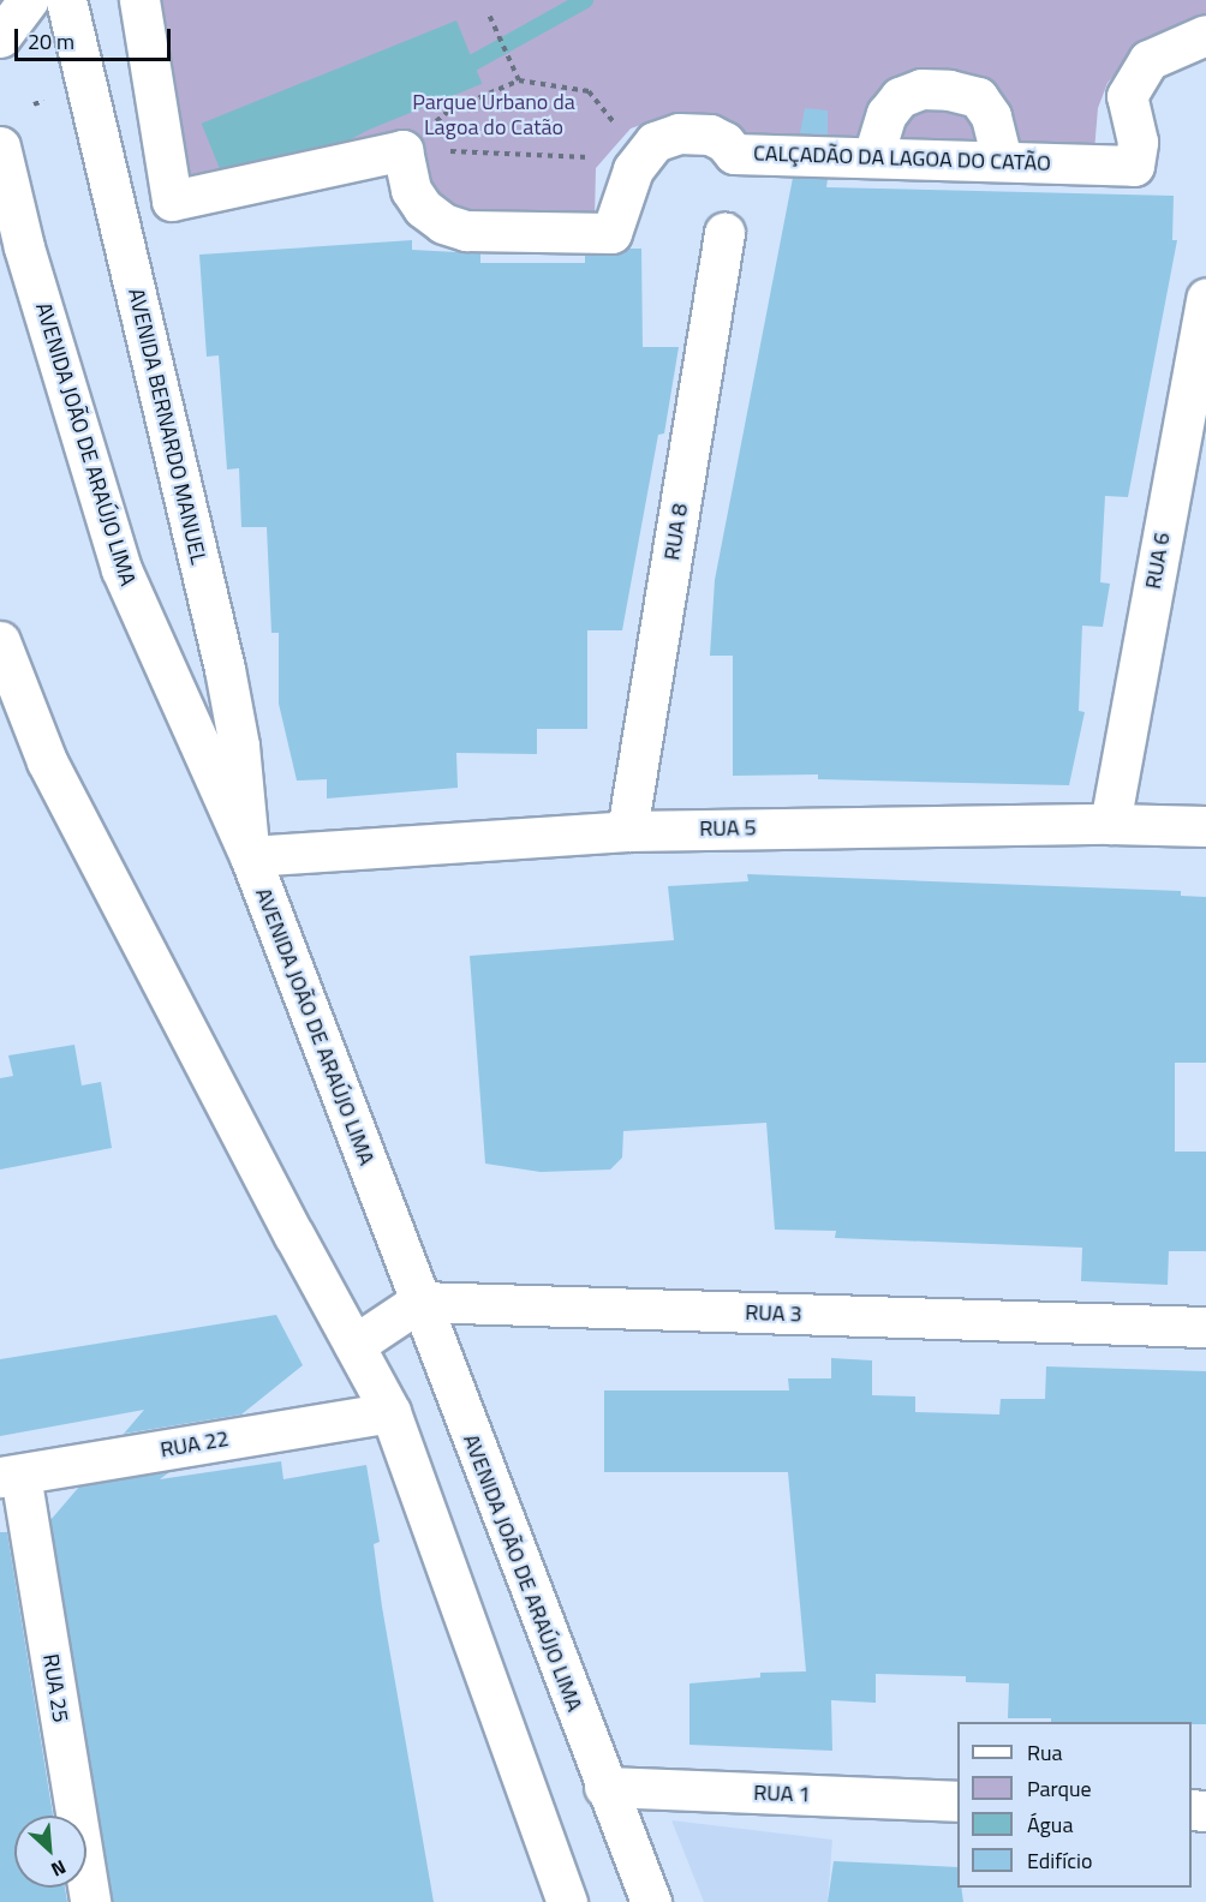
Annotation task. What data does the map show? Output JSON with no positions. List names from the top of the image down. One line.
{"streets":{"street":["CALÇADÃO DA LAGOA DO CATÃO","AVENIDA BERNARDO MANUEL","AVENIDA JOÃO DE ARAÚJO LIMA","RUA 8","RUA 6","RUA 5","RUA 3","RUA 22","RUA 25","RUA 1"]},"crossings":[["AVENIDA BERNARDO MANUEL","AVENIDA JOÃO DE ARAÚJO LIMA"],["AVENIDA BERNARDO MANUEL","RUA 5"],["AVENIDA JOÃO DE ARAÚJO LIMA","RUA 5"],["AVENIDA JOÃO DE ARAÚJO LIMA","RUA 3"],["AVENIDA JOÃO DE ARAÚJO LIMA","RUA 1"],["RUA 8","RUA 5"],["RUA 6","RUA 5"],["RUA 22","RUA 25"]],"parks":["Parque Urbano da Lagoa do Catão"],"legend":["Rua","Parque","Água","Edifício"],"scale_bar":"20 m","north":"bottom right"}
